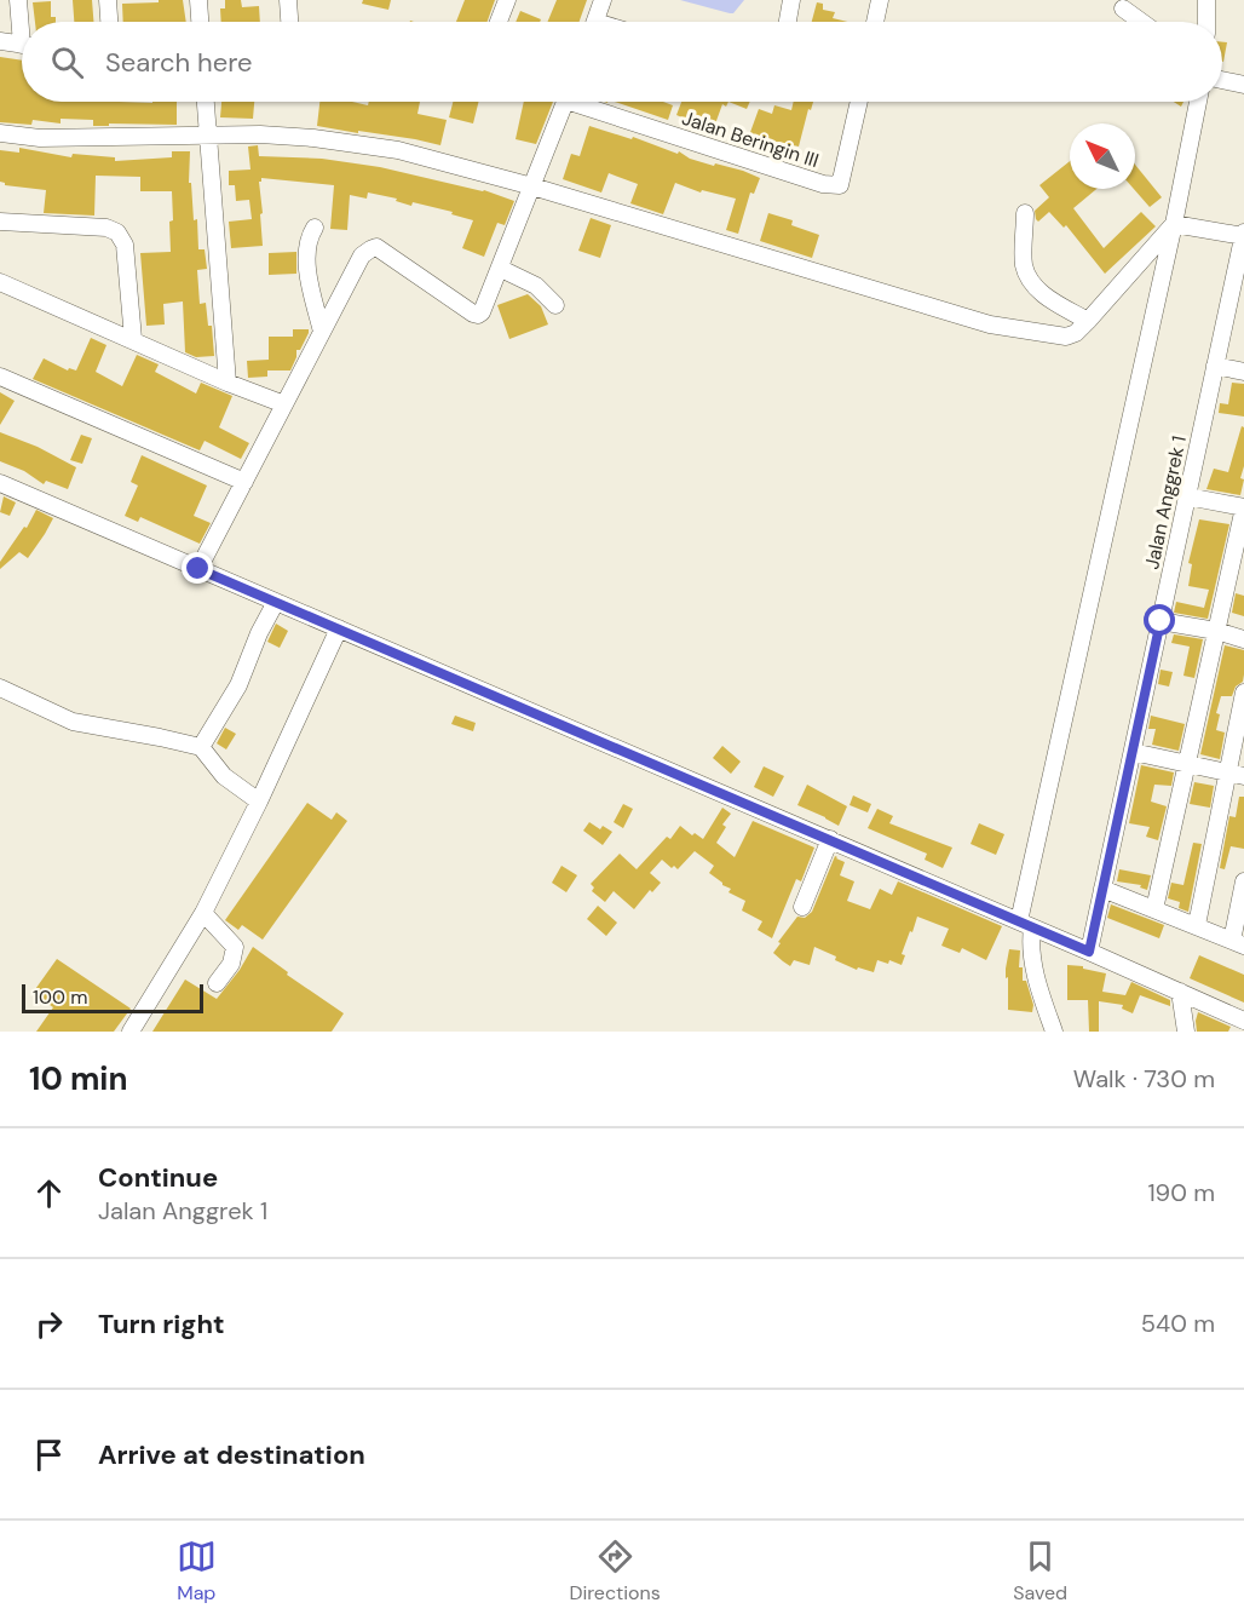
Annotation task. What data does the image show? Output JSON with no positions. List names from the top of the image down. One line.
{"streets":{"street":["Jalan Beringin III","Jalan Anggrek 1"]},"scale_bar":"100 m","north":"top left","page":{"search":"Search here","scale":"100 m","heading":["10 min","Walk · 730 m"],"list":[["Continue","Jalan Anggrek 1","190 m"],["Turn right","540 m"],"Arrive at destination"],"nav":["Map","Directions","Saved"]}}
